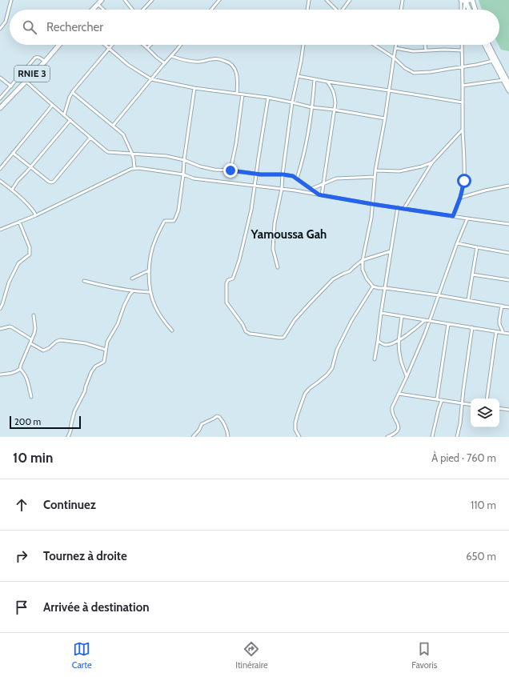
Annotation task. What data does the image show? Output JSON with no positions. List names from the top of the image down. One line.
{"streets":{"main road":["RNIE 3"]},"districts":["Yamoussa Gah"],"scale_bar":"200 m","page":{"search":"Rechercher","scale":"200 m","heading":["10 min","À pied · 760 m"],"list":[["Continuez","110 m"],["Tournez à droite","650 m"],"Arrivée à destination"],"nav":["Carte","Itinéraire","Favoris"]}}
